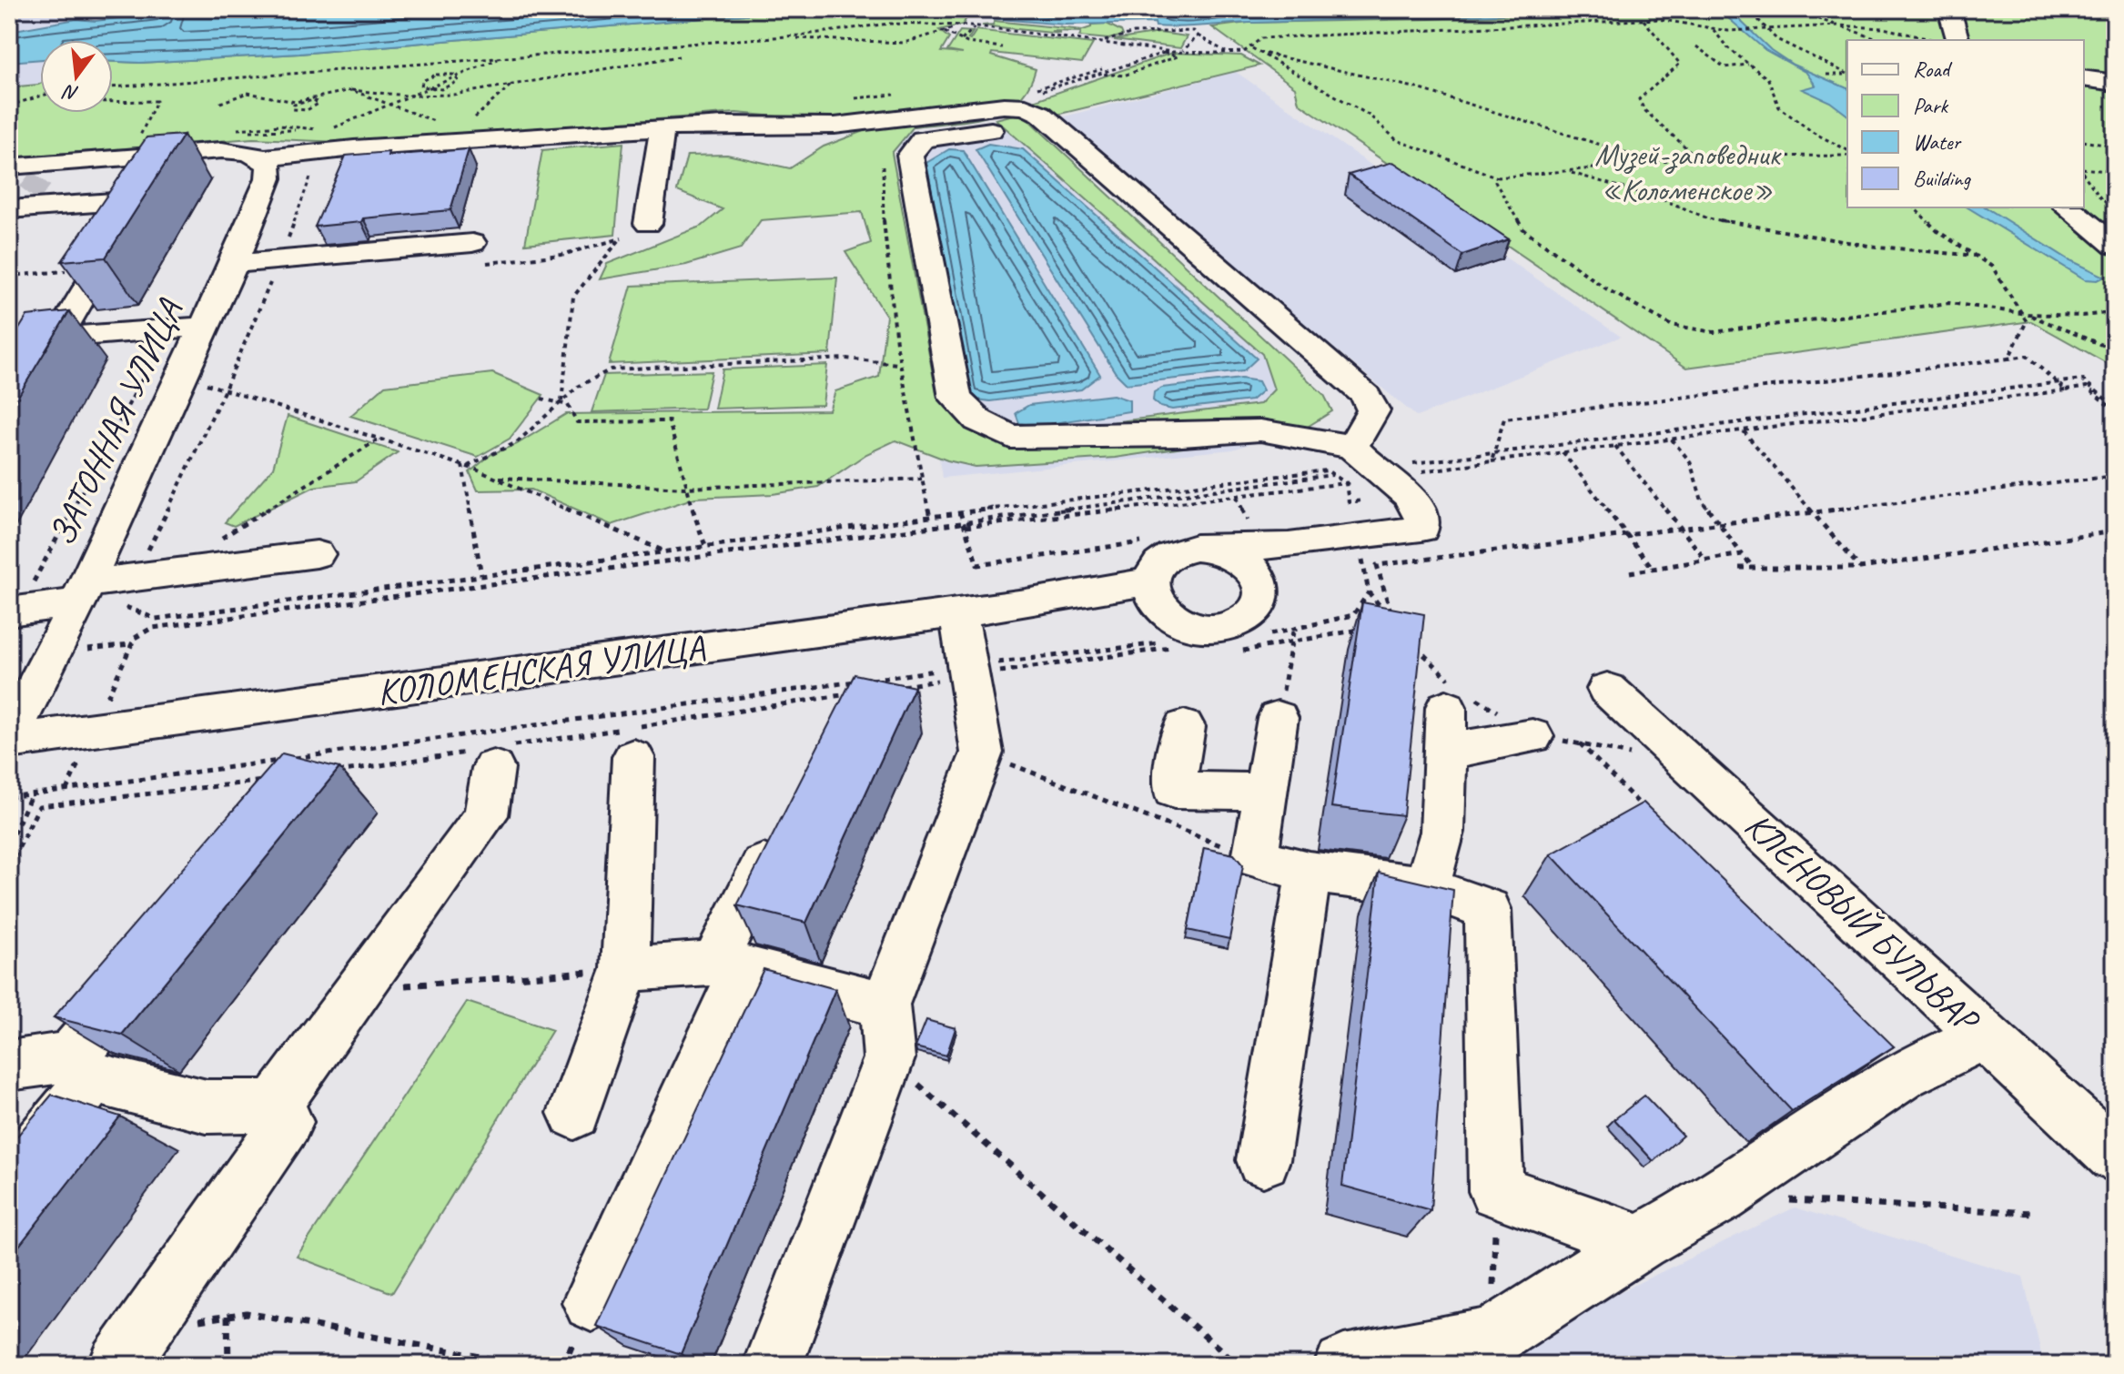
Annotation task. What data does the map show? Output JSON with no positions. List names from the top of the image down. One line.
{"streets":{"street":["ЗАТОННАЯ УЛИЦА","КОЛОМЕНСКАЯ УЛИЦА","КЛЕНОВЫЙ БУЛЬВАР"]},"crossings":[["ЗАТОННАЯ УЛИЦА","КОЛОМЕНСКАЯ УЛИЦА"]],"parks":["Музей-заповедник «Коломенское»"],"legend":["Road","Park","Water","Building"],"north":"bottom"}
